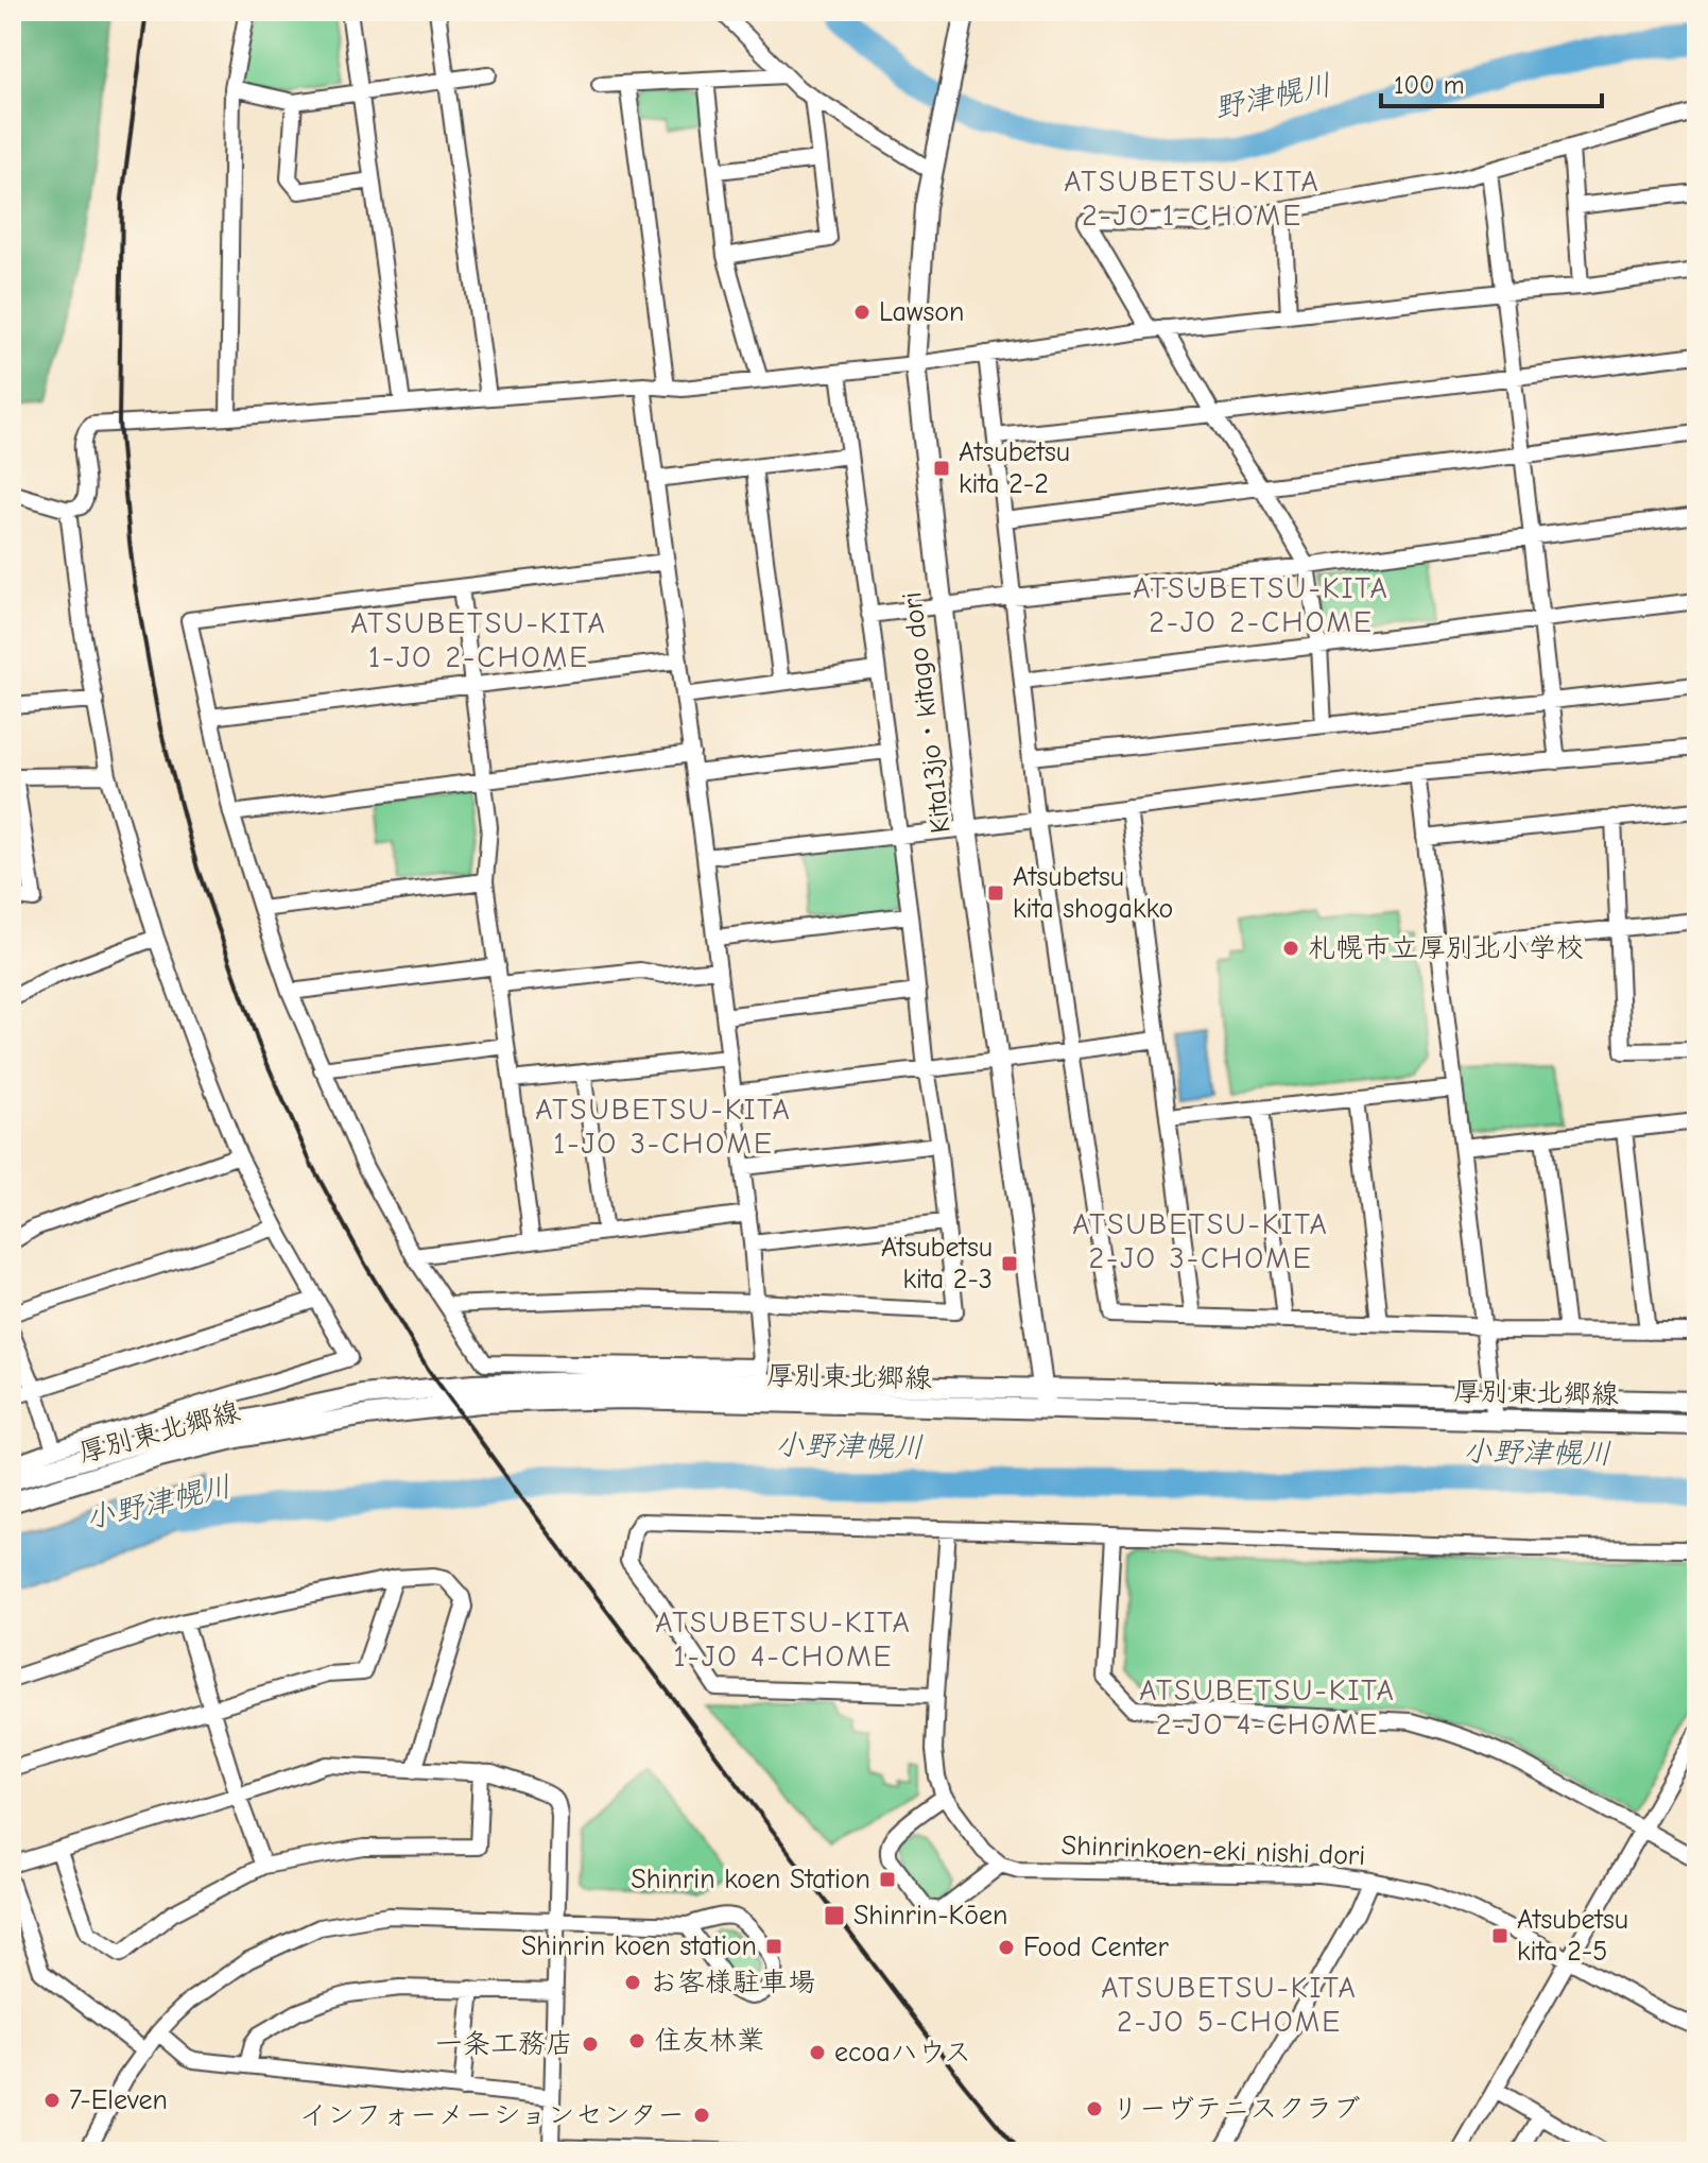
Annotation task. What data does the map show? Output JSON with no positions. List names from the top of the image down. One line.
{"streets":{"main road":["Kita13jo・kitago dori","厚別東北郷線"],"street":["Shinrinkoen-eki nishi dori"]},"crossings":[["Kita13jo・kitago dori","厚別東北郷線"]],"districts":["ATSUBETSU-KITA 2-JO 1-CHOME","ATSUBETSU-KITA 2-JO 2-CHOME","ATSUBETSU-KITA 1-JO 2-CHOME","ATSUBETSU-KITA 1-JO 3-CHOME","ATSUBETSU-KITA 2-JO 3-CHOME","ATSUBETSU-KITA 1-JO 4-CHOME","ATSUBETSU-KITA 2-JO 4-CHOME","ATSUBETSU-KITA 2-JO 5-CHOME"],"water":["野津幌川","小野津幌川"],"places":{"other":["Lawson","札幌市立厚別北小学校","Food Center","お客様駐車場","住友林業","一条工務店","ecoaハウス","7-Eleven","リーヴテニスクラブ","インフォーメーションセンター"],"transit":["Atsubetsu kita 2-2","Atsubetsu kita shogakko","Atsubetsu kita 2-3","Shinrin koen Station","Shinrin-Kōen","Atsubetsu kita 2-5","Shinrin koen station"]},"scale_bar":"100 m"}
